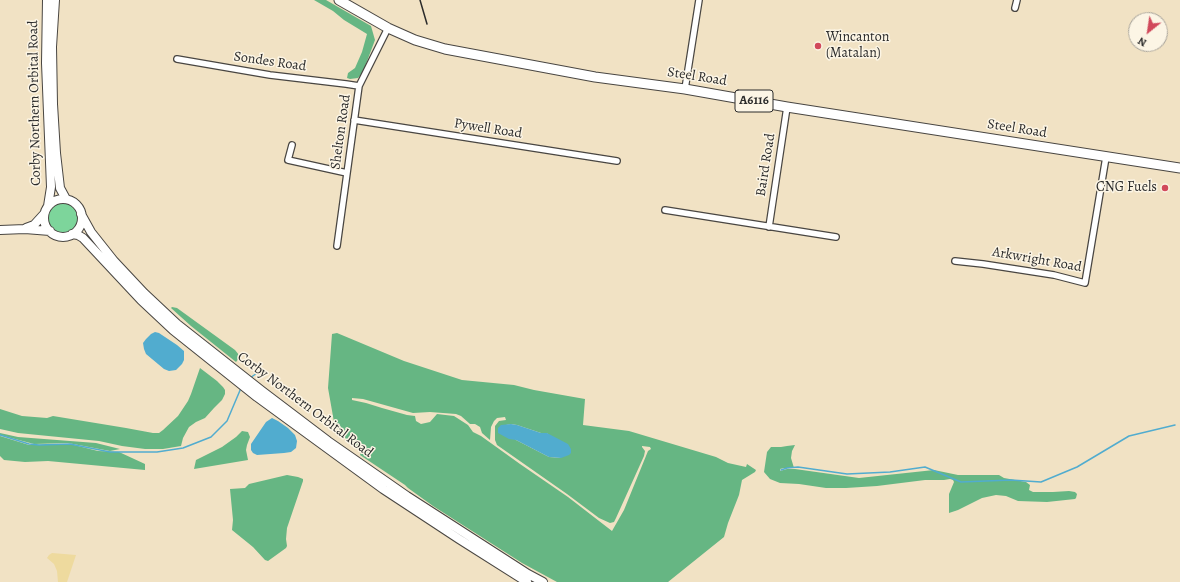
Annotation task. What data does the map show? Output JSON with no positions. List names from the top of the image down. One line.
{"streets":{"main road":["Steel Road","A6116"],"street":["Sondes Road","Corby Northern Orbital Road","Pywell Road","Shelton Road","Baird Road","Arkwright Road"]},"crossings":[["Sondes Road","Shelton Road"],["Steel Road","Shelton Road"],["Steel Road","Baird Road"],["Steel Road","Arkwright Road"],["Pywell Road","Shelton Road"]],"places":["Wincanton (Matalan)","CNG Fuels"],"north":"bottom left"}
